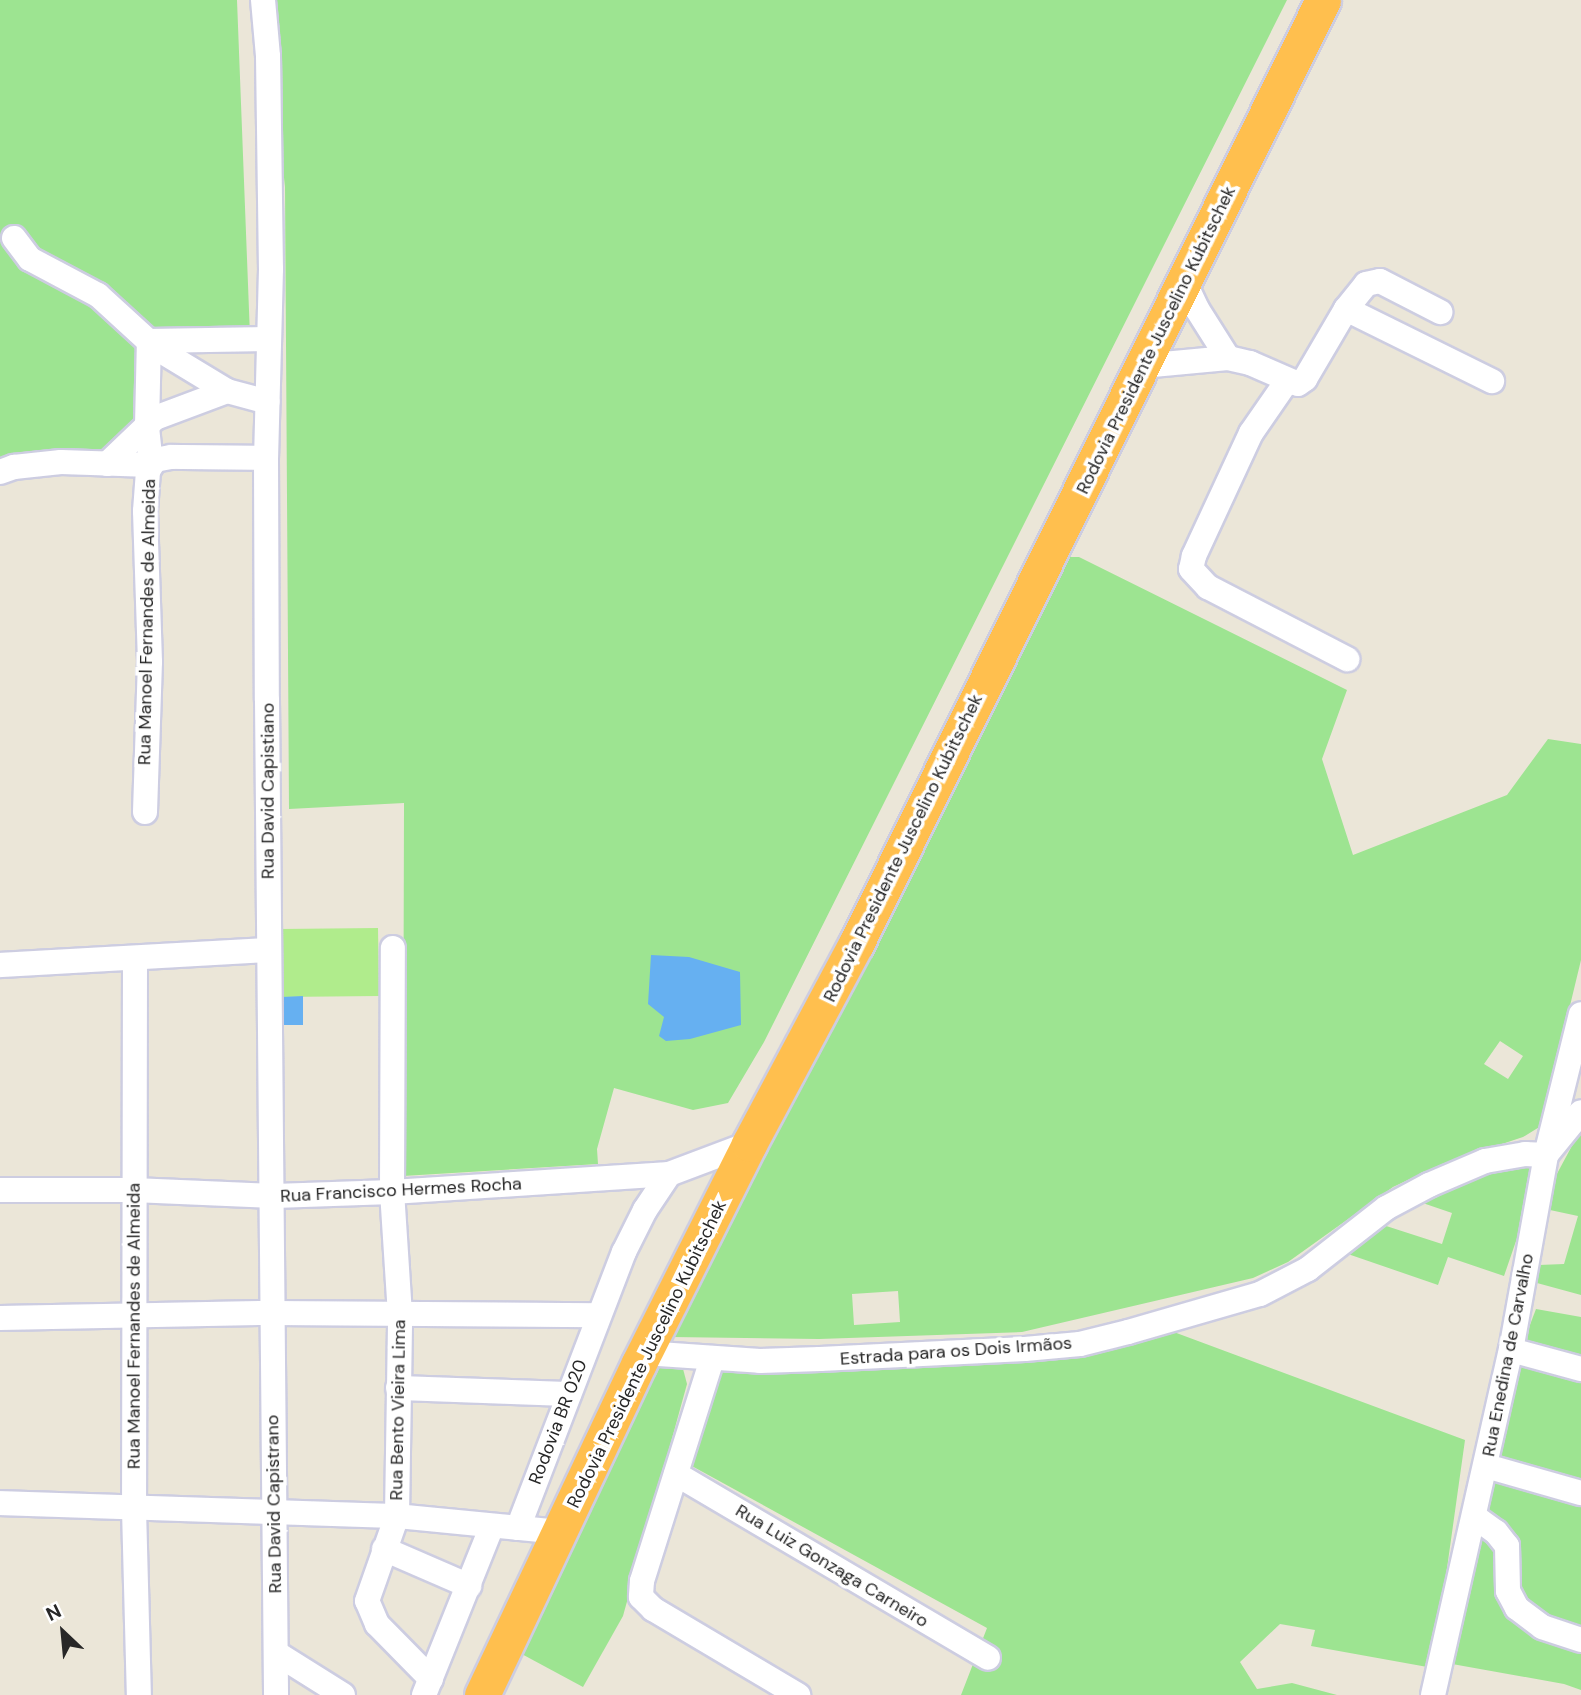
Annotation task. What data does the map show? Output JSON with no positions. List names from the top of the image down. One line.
{"streets":{"highway":["Rodovia Presidente Juscelino Kubitschek"],"street":["Rua Manoel Fernandes de Almeida","Rua David Capistiano","Rua Francisco Hermes Rocha","Estrada para os Dois Irmãos","Rua Enedina de Carvalho","Rua Bento Vieira Lima","Rodovia BR 020","Rua David Capistrano","Rua Luiz Gonzaga Carneiro"]},"crossings":[["Rodovia Presidente Juscelino Kubitschek","Rua Francisco Hermes Rocha"],["Rodovia Presidente Juscelino Kubitschek","Estrada para os Dois Irmãos"],["Rua Manoel Fernandes de Almeida","Rua David Capistiano"],["Rua Manoel Fernandes de Almeida","Rua Francisco Hermes Rocha"],["Rua Manoel Fernandes de Almeida","Rua Bento Vieira Lima"],["Rua David Capistiano","Rua Francisco Hermes Rocha"],["Rua David Capistiano","Rua David Capistrano"],["Rua Francisco Hermes Rocha","Rua Bento Vieira Lima"],["Rua Francisco Hermes Rocha","Rodovia BR 020"],["Estrada para os Dois Irmãos","Rua Enedina de Carvalho"],["Rua Bento Vieira Lima","Rua David Capistrano"]],"north":"top left"}
